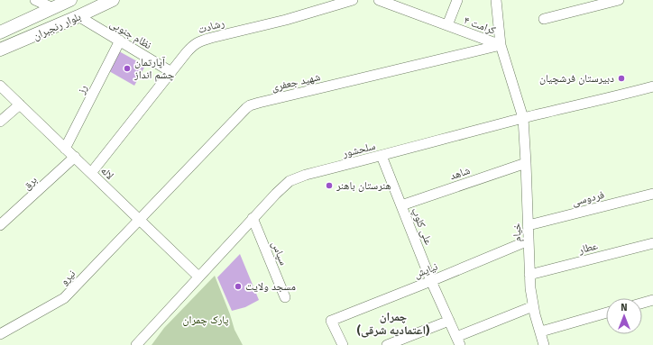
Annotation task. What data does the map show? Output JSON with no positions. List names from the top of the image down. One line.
{"streets":{"main road":["بلوار رنجبران"],"street":["کرامت ۴","رشادت","نظام جنوبی","شهید جعفری","رز","سلحشور","لاله","شاهد","برق","فردوسی","علی کلوپ","خیام","عطار","سپاس","نیایش","نیرو"]},"crossings":[["کرامت ۴","شهید جعفری"],["کرامت ۴","سلحشور"],["کرامت ۴","خیام"],["بلوار رنجبران","نظام جنوبی"],["رشادت","نظام جنوبی"],["رشادت","لاله"],["نظام جنوبی","رز"],["شهید جعفری","لاله"],["شهید جعفری","نیرو"],["رز","لاله"],["سلحشور","لاله"],["سلحشور","علی کلوپ"],["سلحشور","خیام"],["سلحشور","سپاس"],["لاله","برق"],["لاله","نیرو"],["شاهد","علی کلوپ"],["شاهد","خیام"],["فردوسی","خیام"],["علی کلوپ","نیایش"],["خیام","عطار"],["خیام","نیایش"]],"districts":["چمران (اعتمادیه شرقی)"],"parks":["پارک چمران"],"places":["آپارتمان چشم انداز","دبیرستان فرشچیان","هنرستان باهنر","مسجد ولایت"],"north":"top"}
